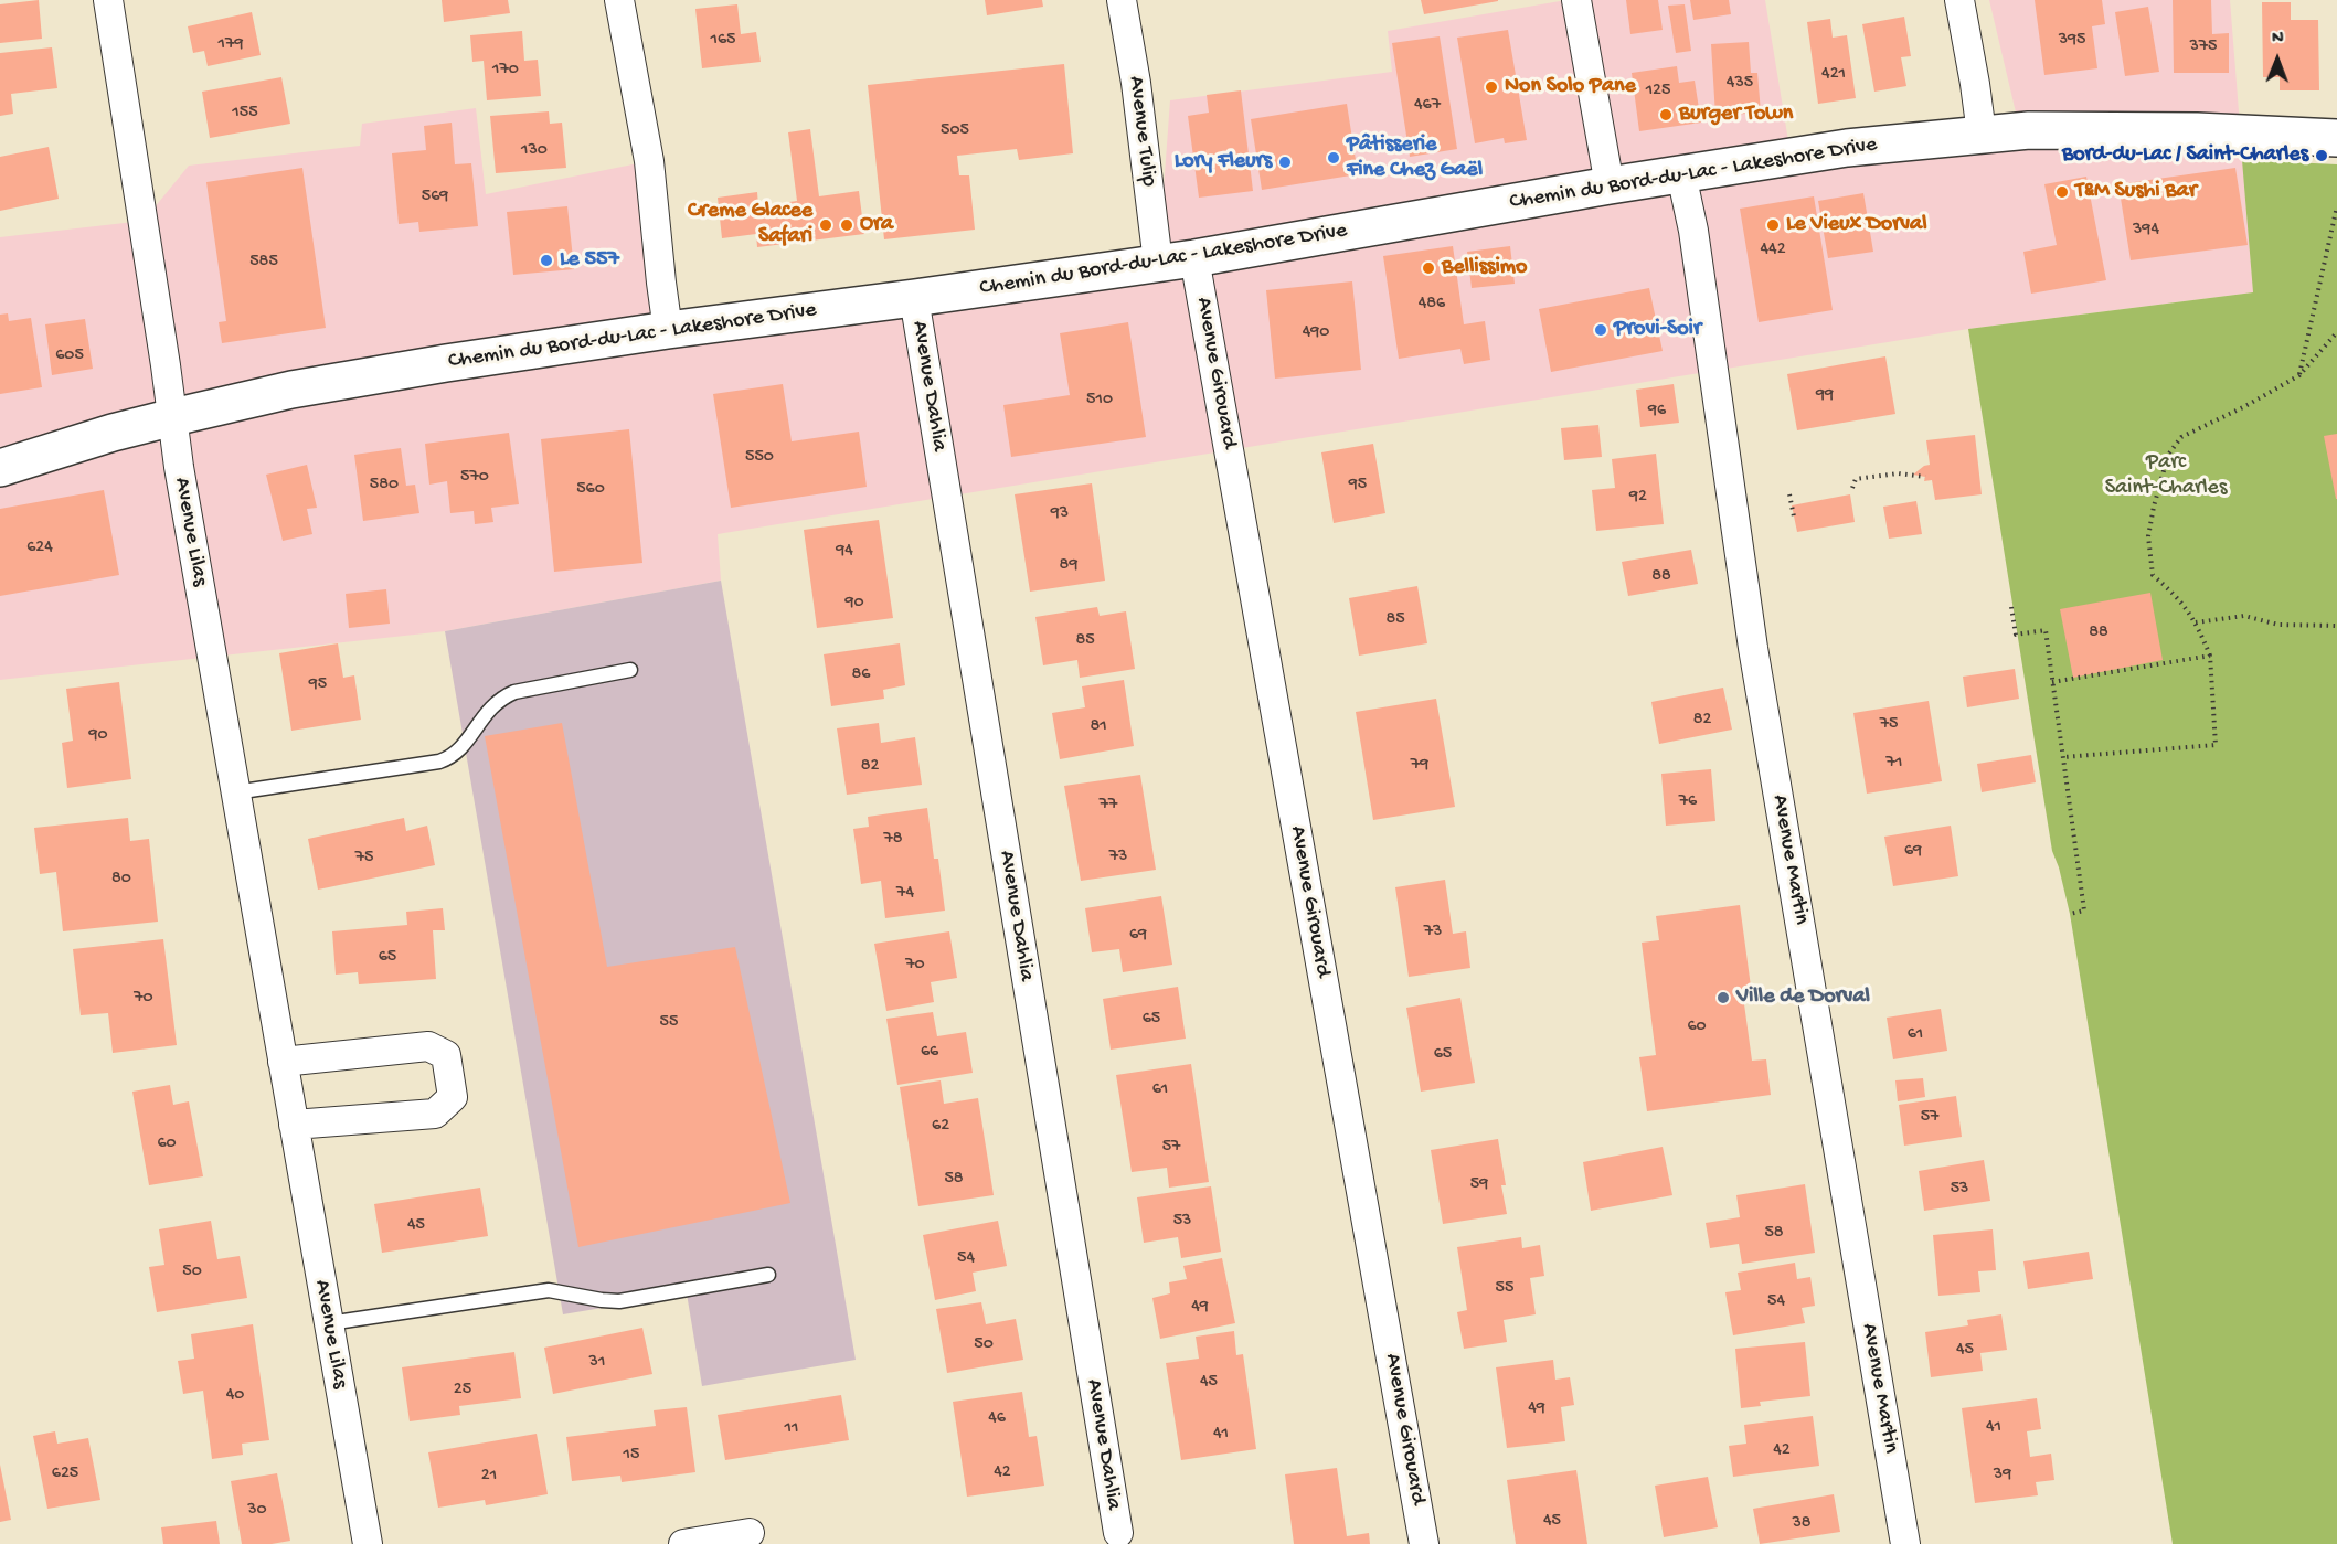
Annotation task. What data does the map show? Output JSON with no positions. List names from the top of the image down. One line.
{"streets":{"street":["Avenue Tulip","Chemin du Bord-du-Lac - Lakeshore Drive","Avenue Girouard","Avenue Dahlia","Avenue Lilas","Avenue Martin"]},"crossings":[["Avenue Tulip","Chemin du Bord-du-Lac - Lakeshore Drive"],["Chemin du Bord-du-Lac - Lakeshore Drive","Avenue Girouard"],["Chemin du Bord-du-Lac - Lakeshore Drive","Avenue Dahlia"],["Chemin du Bord-du-Lac - Lakeshore Drive","Avenue Lilas"],["Chemin du Bord-du-Lac - Lakeshore Drive","Avenue Martin"]],"parks":["Parc Saint-Charles"],"places":["Non Solo Pane","Burger Town","Bord-du-Lac / Saint-Charles","Pâtisserie Fine Chez Gaël","Lory Fleurs","T&M Sushi Bar","Creme Glacee Safari","Ora","Le Vieux Dorval","Le 557","Bellissimo","Provi-Soir","Ville de Dorval"],"house_numbers":["165","395","179","375","170","421","435","125","467","155","505","130","569","394","442","585","486","490","605","99","510","96","550","570","580","95","560","92","93","624","94","89","88","90","85","88","85","86","95","82","75","81","90","71","79","82","76","77","78","69","73","75","80","74","73","69","65","70","70","65","55","60","61","66","65","61","57","62","60","57","58","59","53","53","45","58","54","50","55","54","49","50","45","31","45","25","40","49","46","41","11","41","42","15","42","625","39","21","30","45","38"],"north":"top"}
